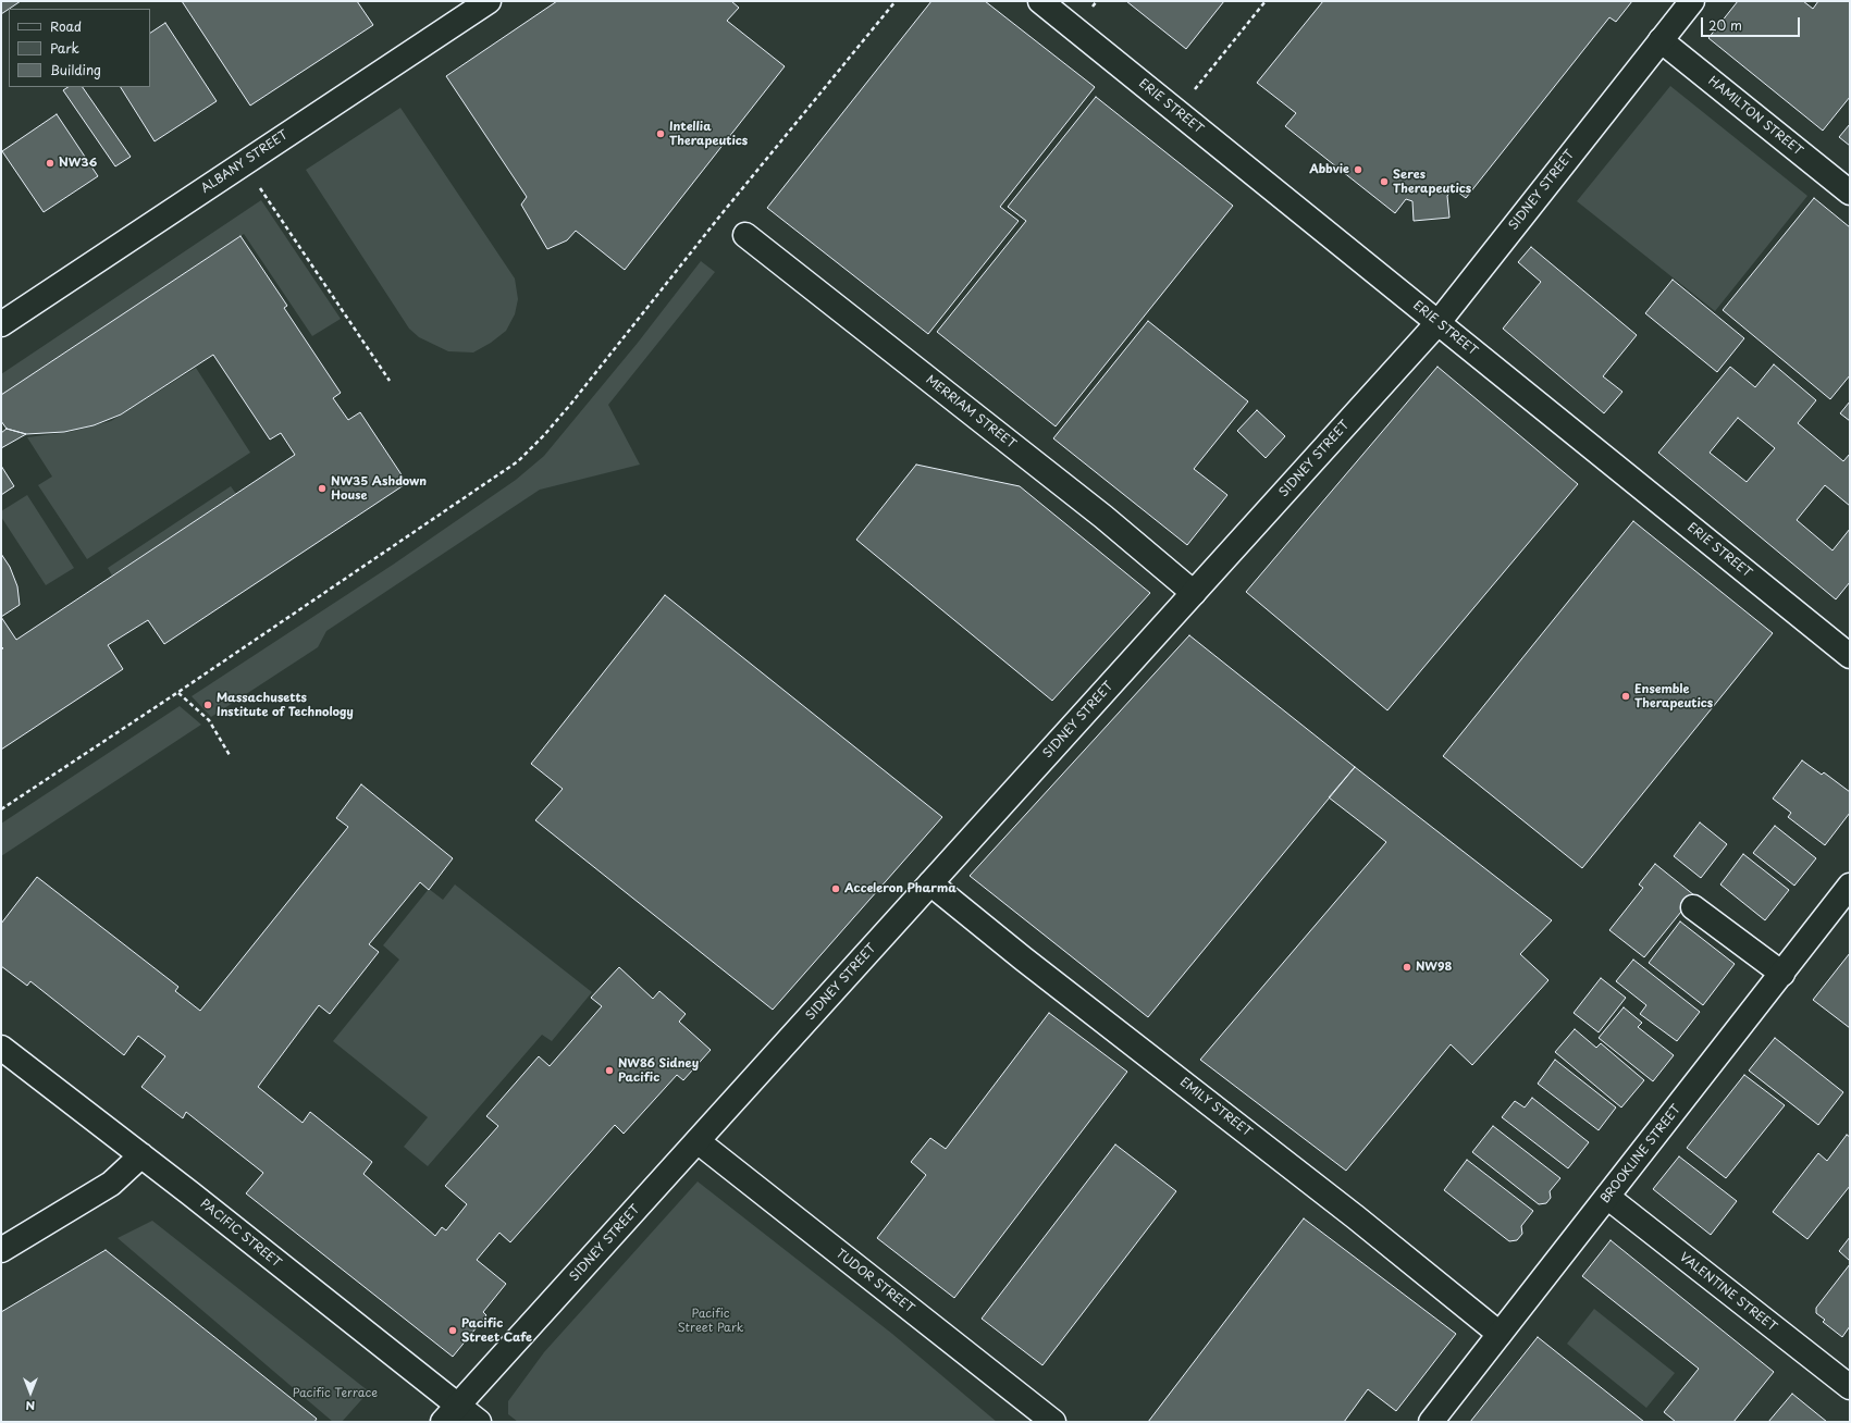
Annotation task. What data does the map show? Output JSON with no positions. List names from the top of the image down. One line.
{"streets":{"main road":["ERIE STREET","HAMILTON STREET","ALBANY STREET","SIDNEY STREET","MERRIAM STREET","EMILY STREET","BROOKLINE STREET","PACIFIC STREET","TUDOR STREET","VALENTINE STREET"]},"crossings":[["ERIE STREET","SIDNEY STREET"],["HAMILTON STREET","SIDNEY STREET"],["SIDNEY STREET","MERRIAM STREET"],["SIDNEY STREET","EMILY STREET"],["SIDNEY STREET","PACIFIC STREET"],["SIDNEY STREET","TUDOR STREET"],["EMILY STREET","BROOKLINE STREET"],["BROOKLINE STREET","VALENTINE STREET"]],"parks":["Pacific Street Park","Pacific Terrace"],"places":["Intellia Therapeutics","NW36","Abbvie","Seres Therapeutics","NW35 Ashdown House","Ensemble Therapeutics","Massachusetts Institute of Technology","Acceleron Pharma","NW98","NW86 Sidney Pacific","Pacific Street Cafe"],"legend":["Road","Park","Building"],"scale_bar":"20 m","north":"bottom"}
